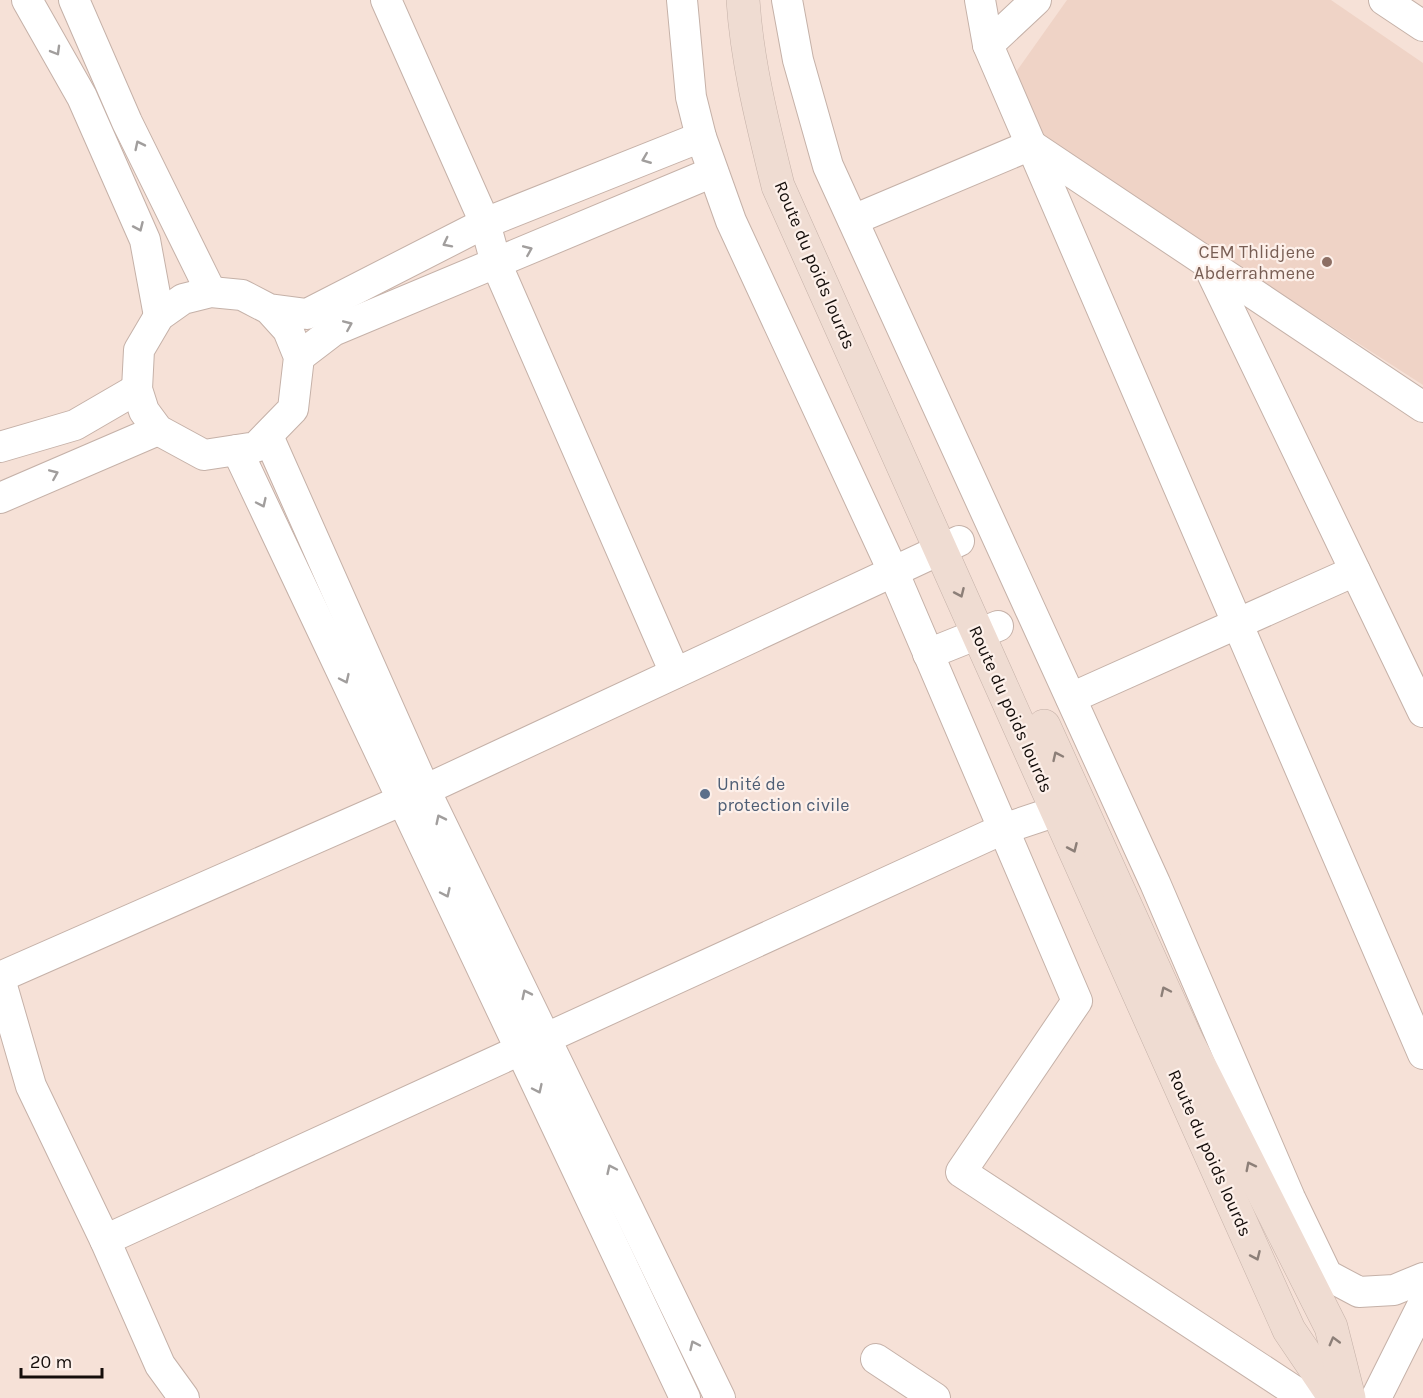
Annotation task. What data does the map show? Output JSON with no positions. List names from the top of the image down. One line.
{"streets":{"street":["Route du poids lourds"]},"places":["CEM Thlidjene Abderrahmene","Unité de protection civile"],"scale_bar":"20 m"}
